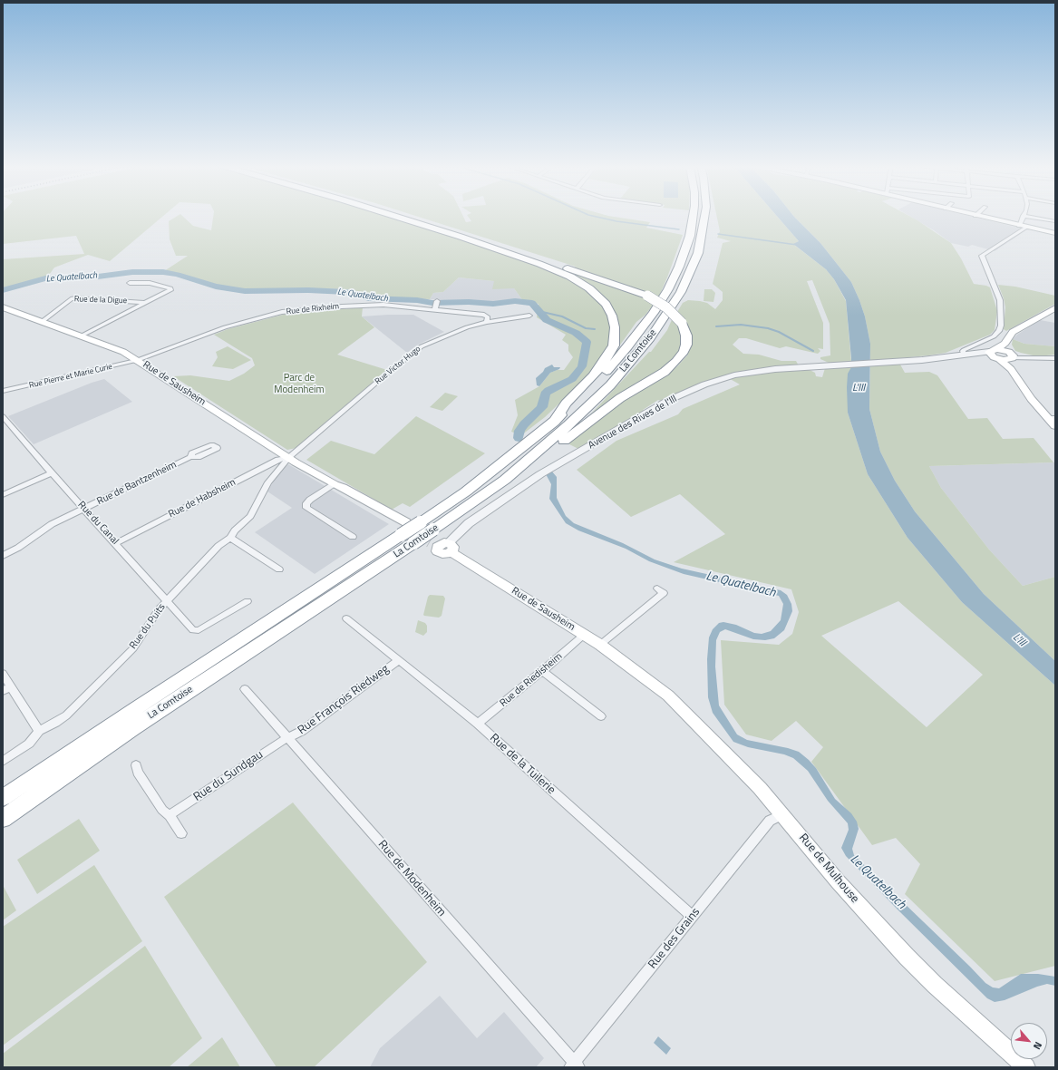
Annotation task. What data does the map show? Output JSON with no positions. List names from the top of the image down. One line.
{"streets":{"highway":["La Comtoise"],"main road":["Rue de Sausheim","Rue de Mulhouse"],"street":["Rue de la Digue","Rue de Rixheim","Rue Victor Hugo","Rue Pierre et Marie Curie","Avenue des Rives de l'Ill","Rue de Bantzenheim","Rue de Habsheim","Rue du Canal","Rue du Puits","Rue de Riedisheim","Rue François Riedweg","Rue de la Tuilerie","Rue du Sundgau","Rue de Modenheim","Rue des Grains"]},"crossings":[["Rue de la Digue","Rue de Sausheim"],["Rue de Rixheim","Rue Victor Hugo"],["Rue de Rixheim","Rue Pierre et Marie Curie"],["Rue de Rixheim","Rue de Sausheim"],["La Comtoise","Rue de Sausheim"],["La Comtoise","Avenue des Rives de l'Ill"],["Rue Victor Hugo","Rue de Sausheim"],["Rue Victor Hugo","Rue de Habsheim"],["Rue Victor Hugo","Rue du Puits"],["Rue Pierre et Marie Curie","Rue de Sausheim"],["Rue de Sausheim","Avenue des Rives de l'Ill"],["Rue de Sausheim","Rue de Habsheim"],["Rue de Sausheim","Rue du Puits"],["Rue de Sausheim","Rue de Riedisheim"],["Rue de Sausheim","Rue de Mulhouse"],["Rue de Bantzenheim","Rue du Canal"],["Rue de Habsheim","Rue du Canal"],["Rue de Habsheim","Rue du Puits"],["Rue du Canal","Rue du Puits"],["Rue de Riedisheim","Rue de la Tuilerie"],["Rue François Riedweg","Rue de la Tuilerie"],["Rue François Riedweg","Rue du Sundgau"],["Rue François Riedweg","Rue de Modenheim"],["Rue de la Tuilerie","Rue des Grains"],["Rue du Sundgau","Rue de Modenheim"],["Rue de Mulhouse","Rue des Grains"],["Rue de Modenheim","Rue des Grains"]],"water":["Le Quatelbach","L'Ill"],"parks":["Parc de Modenheim"],"north":"bottom right"}
